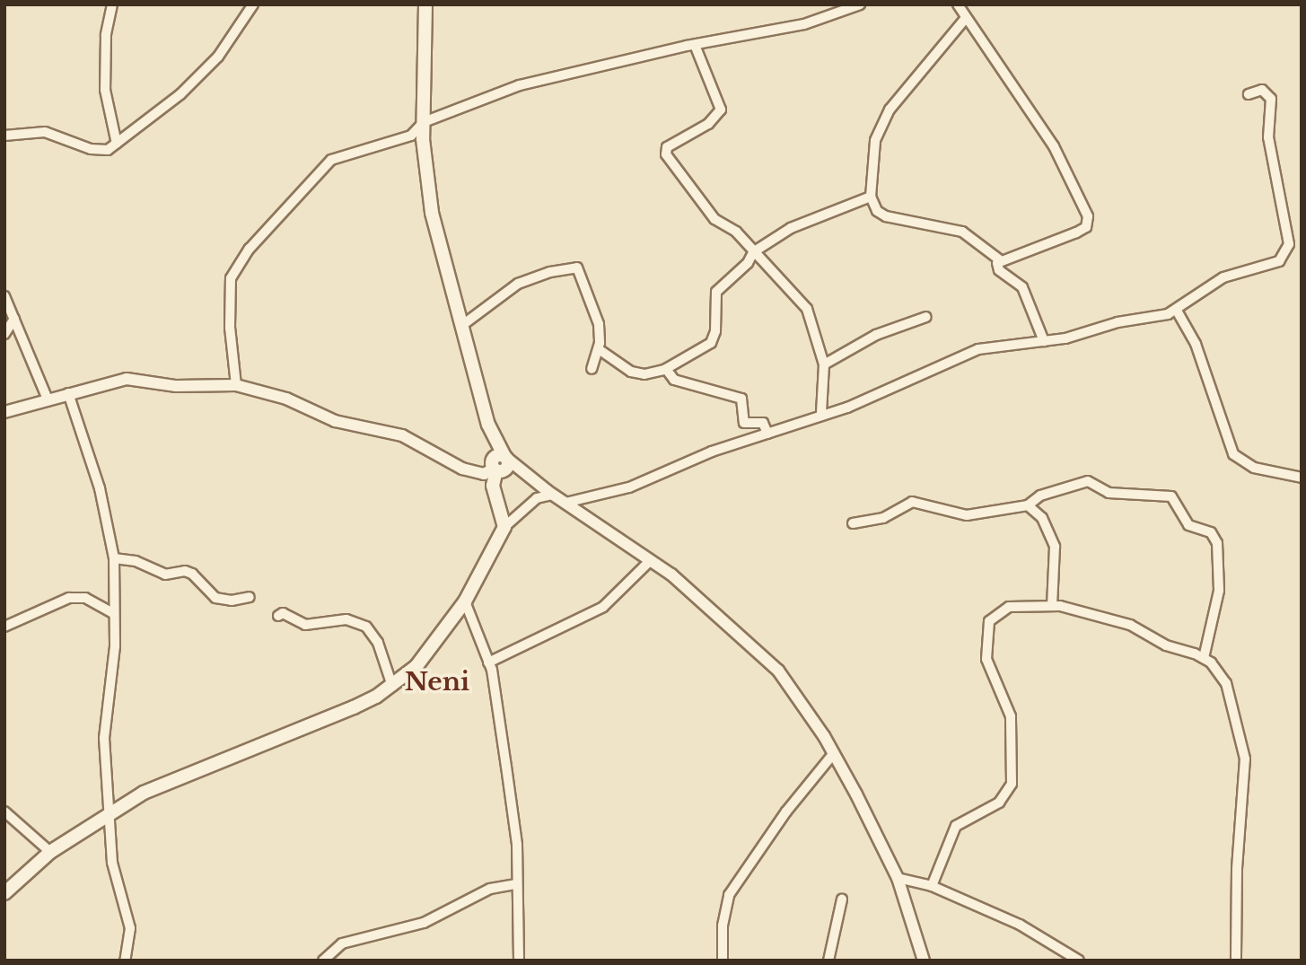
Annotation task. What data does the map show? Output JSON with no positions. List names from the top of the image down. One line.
{"districts":["Neni"]}
